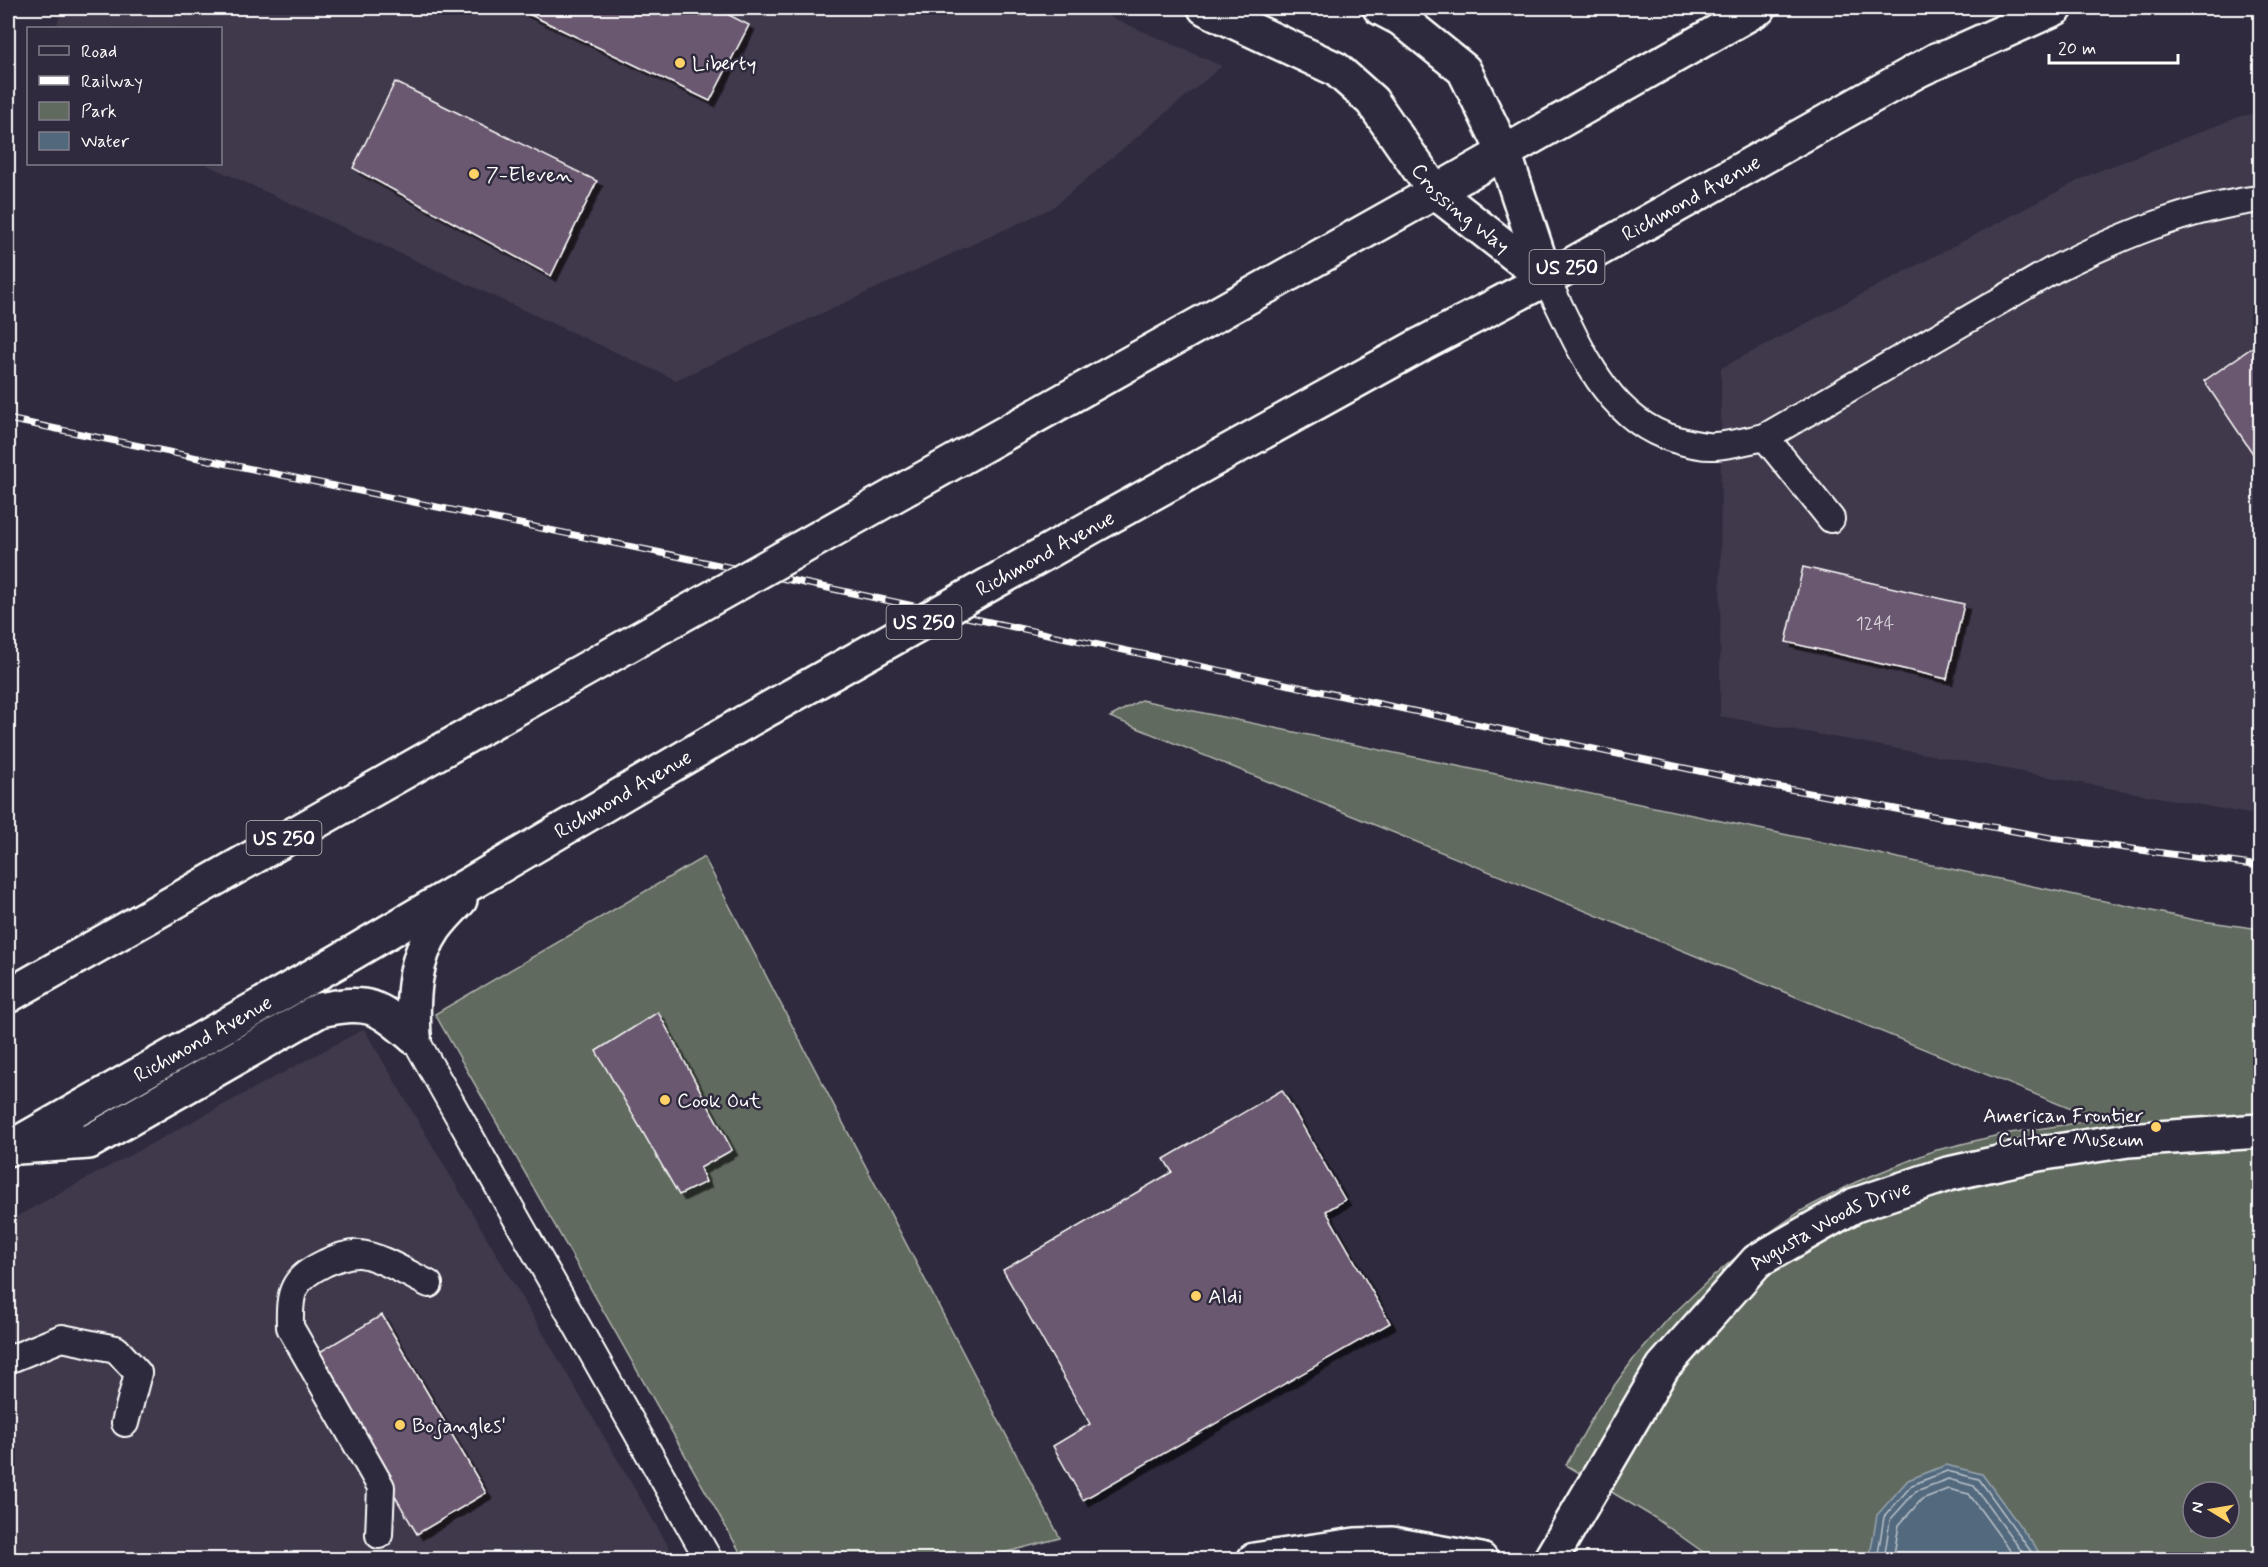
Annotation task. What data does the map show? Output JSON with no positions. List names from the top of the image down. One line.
{"streets":{"main road":["Richmond Avenue","Crossing Way","US 250","Augusta Woods Drive"]},"crossings":[["Richmond Avenue","Crossing Way"],["Crossing Way","US 250"]],"places":["Liberty","7-Eleven","Cook Out","American Frontier Culture Museum","Aldi","Bojangles'"],"house_numbers":["1244"],"legend":["Road","Railway","Park","Water"],"scale_bar":"20 m","north":"left"}
